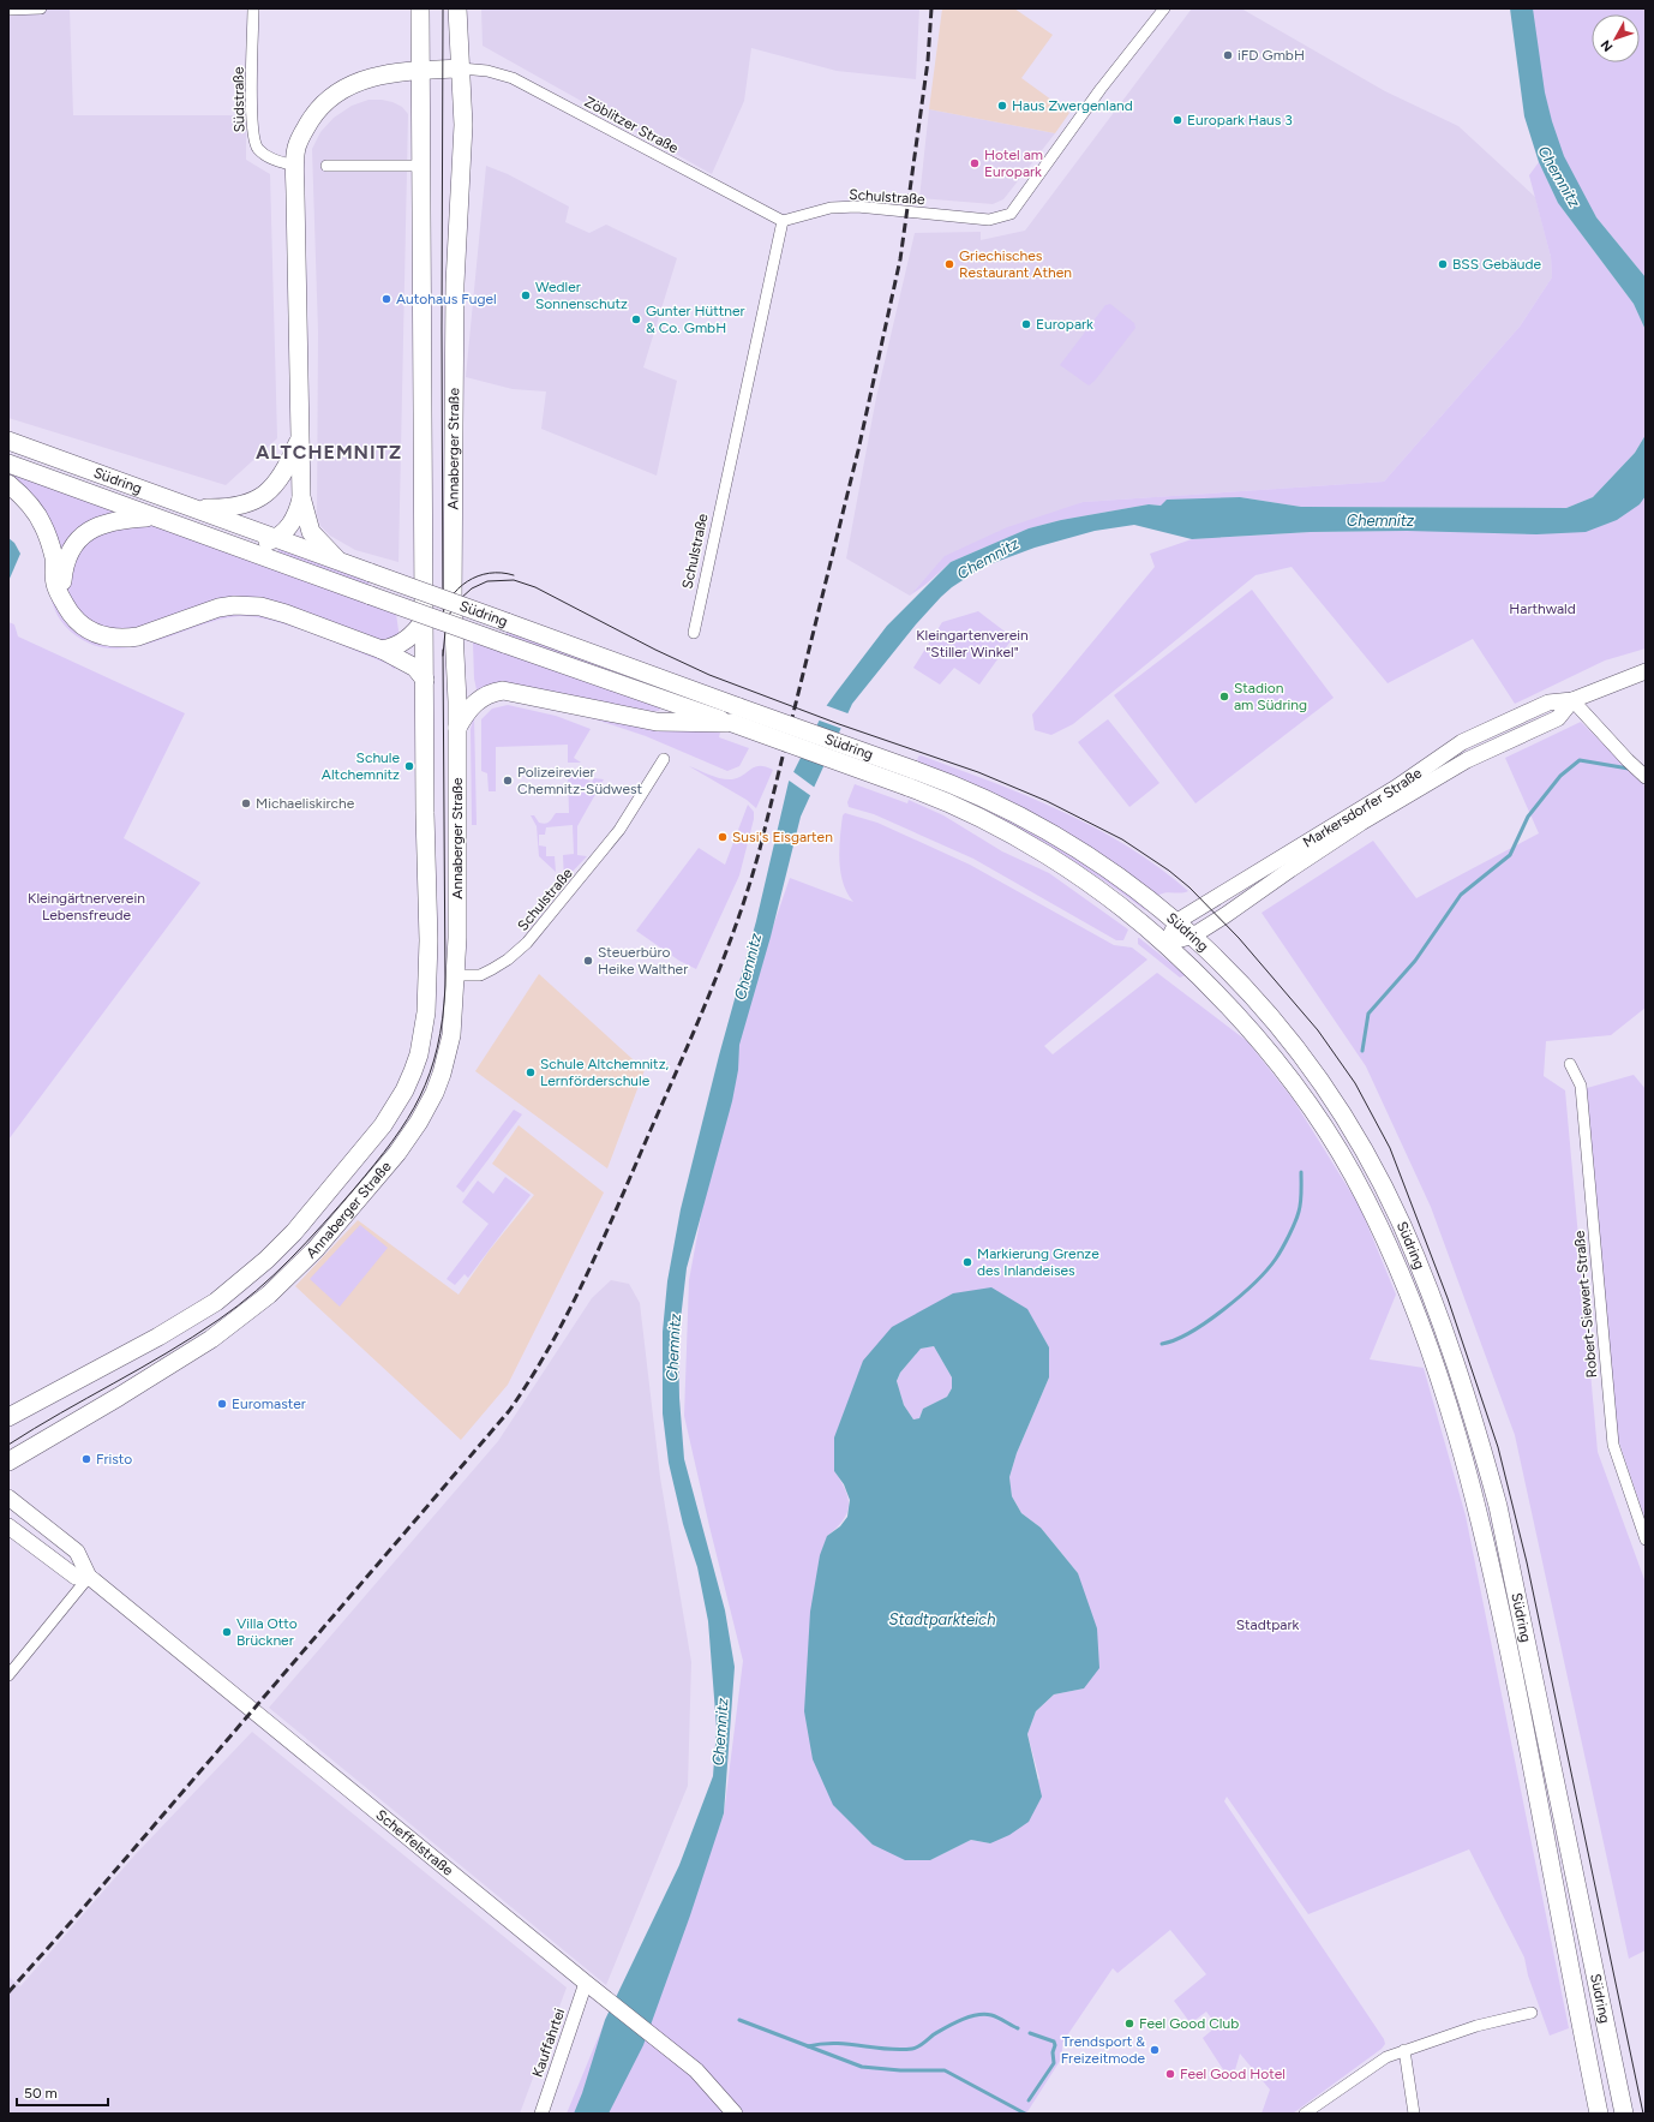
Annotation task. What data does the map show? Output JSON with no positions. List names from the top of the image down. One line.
{"streets":{"main road":["Annaberger Straße","Südring","Markersdorfer Straße","Scheffelstraße"],"street":["Südstraße","Zöblitzer Straße","Schulstraße","Robert-Siewert-Straße","Kauffahrtei"]},"crossings":[["Zöblitzer Straße","Schulstraße"],["Zöblitzer Straße","Annaberger Straße"],["Schulstraße","Annaberger Straße"],["Südring","Markersdorfer Straße"],["Scheffelstraße","Kauffahrtei"]],"districts":["ALTCHEMNITZ"],"water":["Chemnitz","Stadtparkteich"],"parks":["Harthwald","Kleingartenverein \"Stiller Winkel\"","Kleingärtnerverein Lebensfreude","Stadtpark"],"places":["iFD GmbH","Haus Zwergenland","Europark Haus 3","Hotel am Europark","Griechisches Restaurant Athen","BSS Gebäude","Wedler Sonnenschutz","Autohaus Fugel","Gunter Hüttner & Co. GmbH","Europark","Stadion am Südring","Schule Altchemnitz","Polizeirevier Chemnitz-Südwest","Michaeliskirche","Susi's Eisgarten","Steuerbüro Heike Walther","Schule Altchemnitz, Lernförderschule","Markierung Grenze des Inlandeises","Euromaster","Fristo","Villa Otto Brückner","Feel Good Club","Trendsport & Freizeitmode","Feel Good Hotel"],"scale_bar":"50 m","north":"bottom left"}
